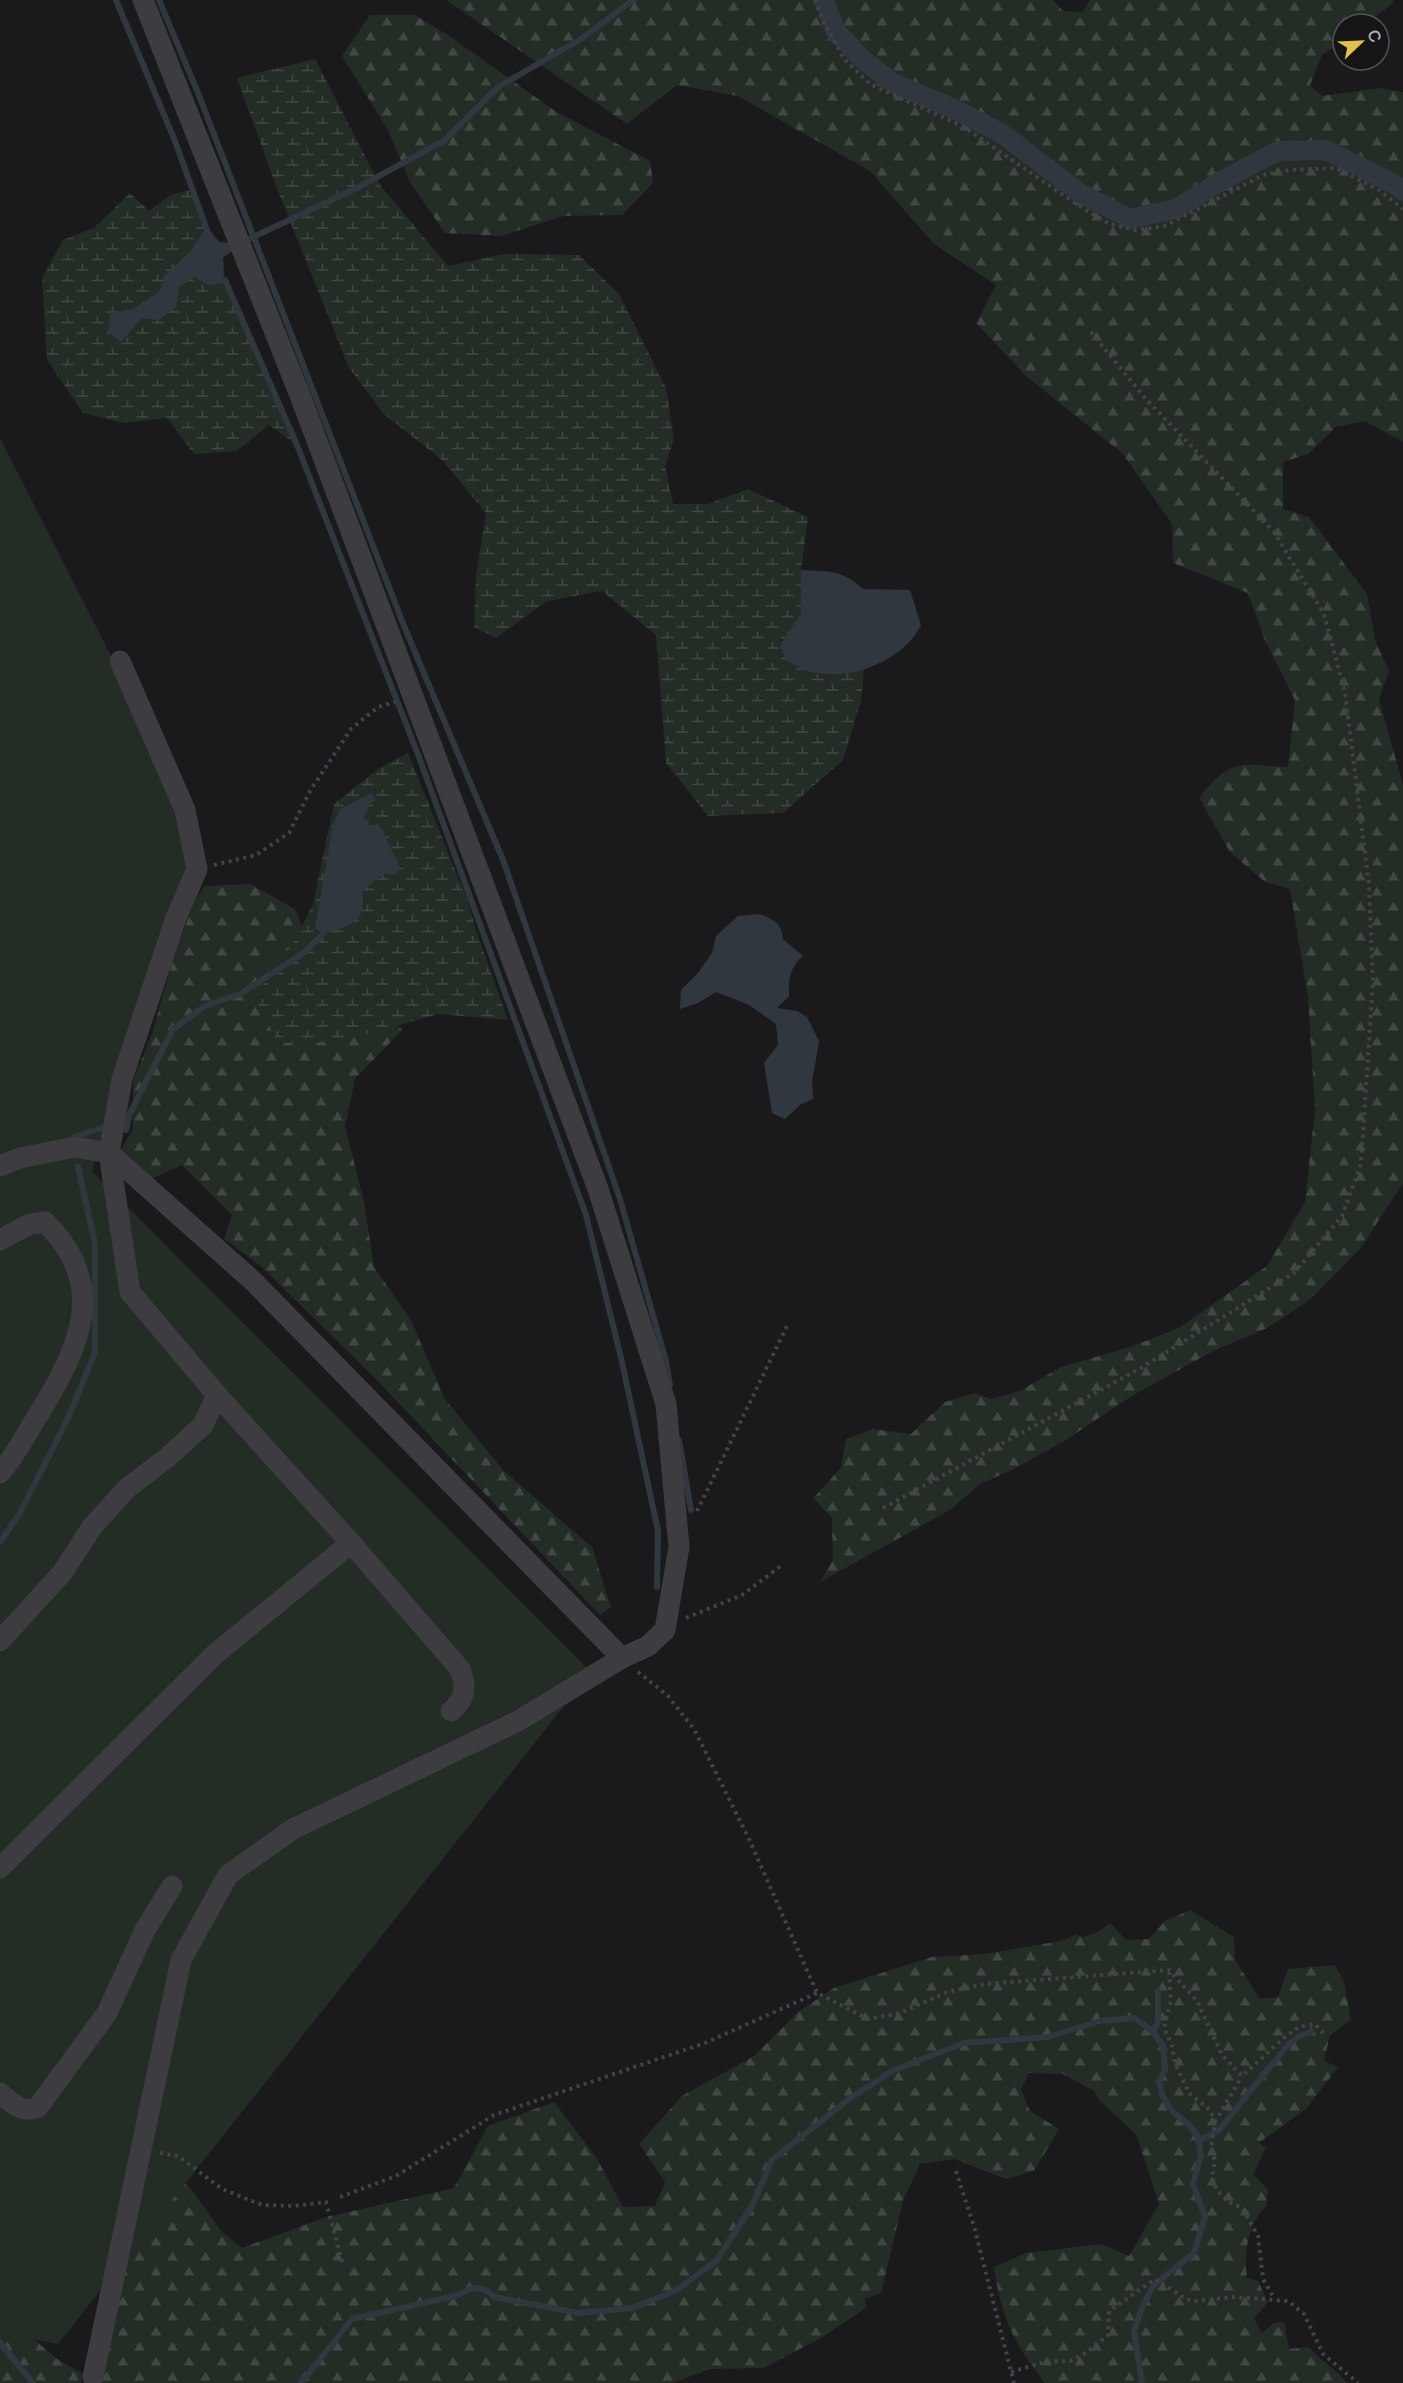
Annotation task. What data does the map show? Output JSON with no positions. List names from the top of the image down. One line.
{"north":"top right"}
